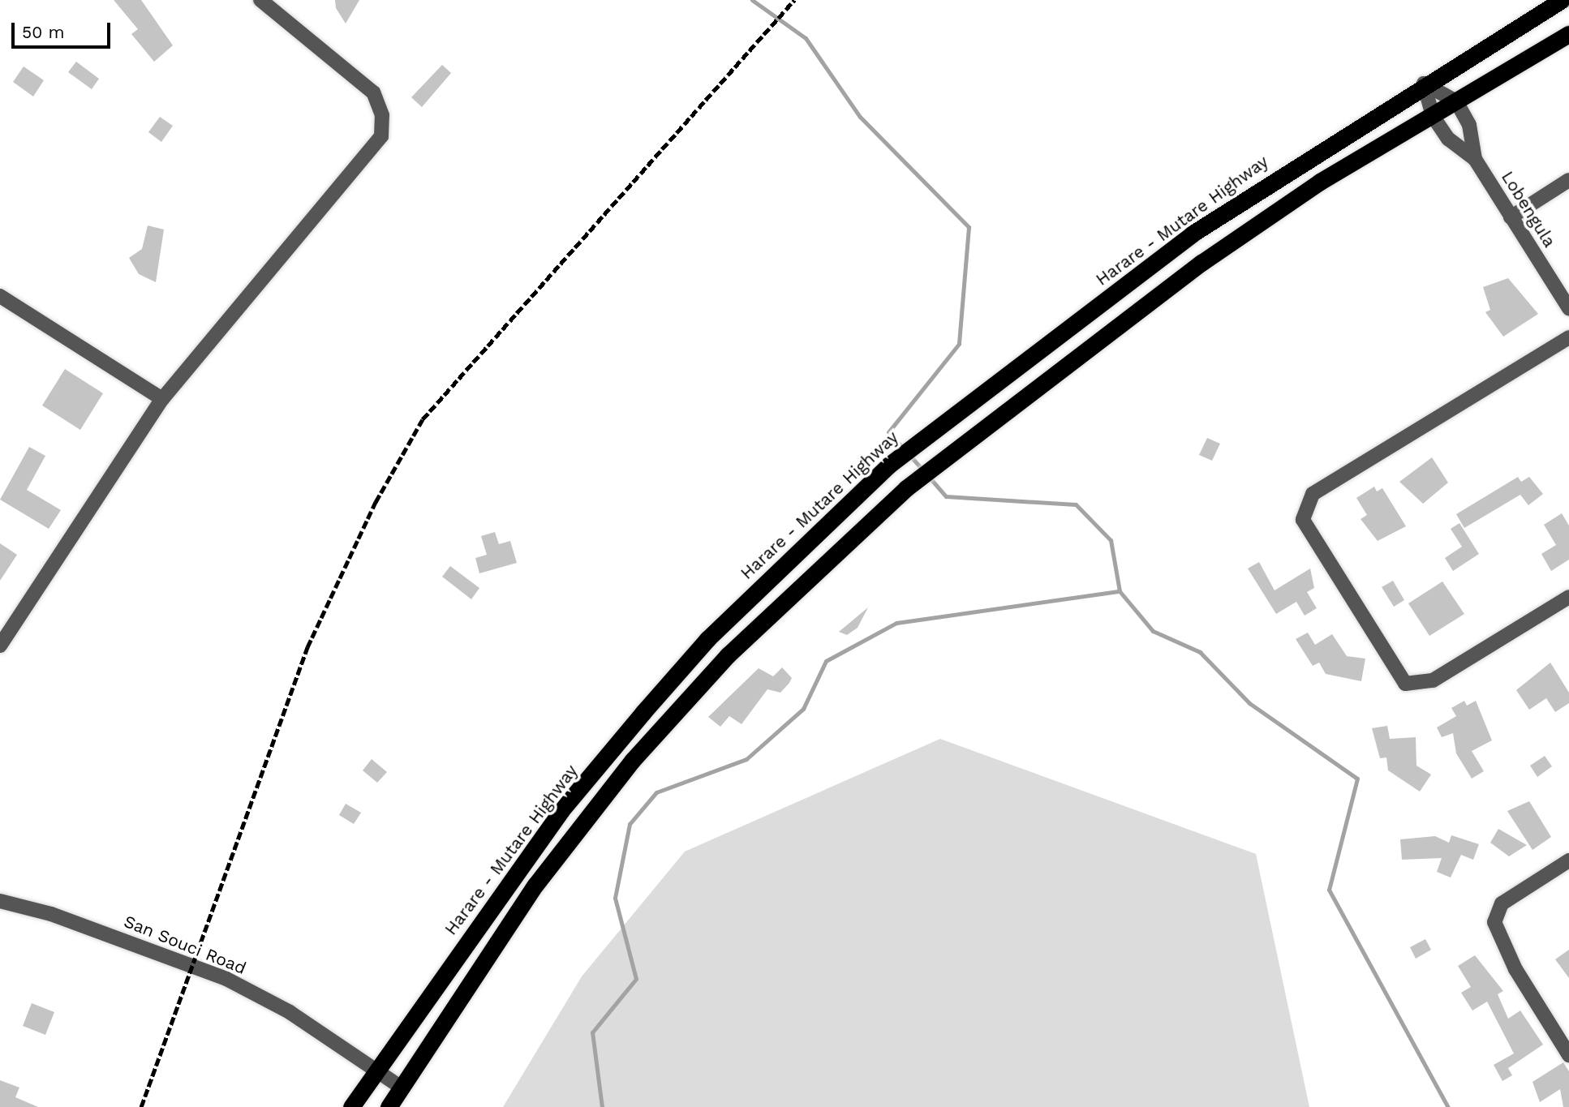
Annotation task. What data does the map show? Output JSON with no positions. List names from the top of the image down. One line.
{"streets":{"highway":["Harare - Mutare Highway"],"street":["Lobengula","San Souci Road"]},"crossings":[["Lobengula","Harare - Mutare Highway"],["Harare - Mutare Highway","San Souci Road"]],"scale_bar":"50 m"}
